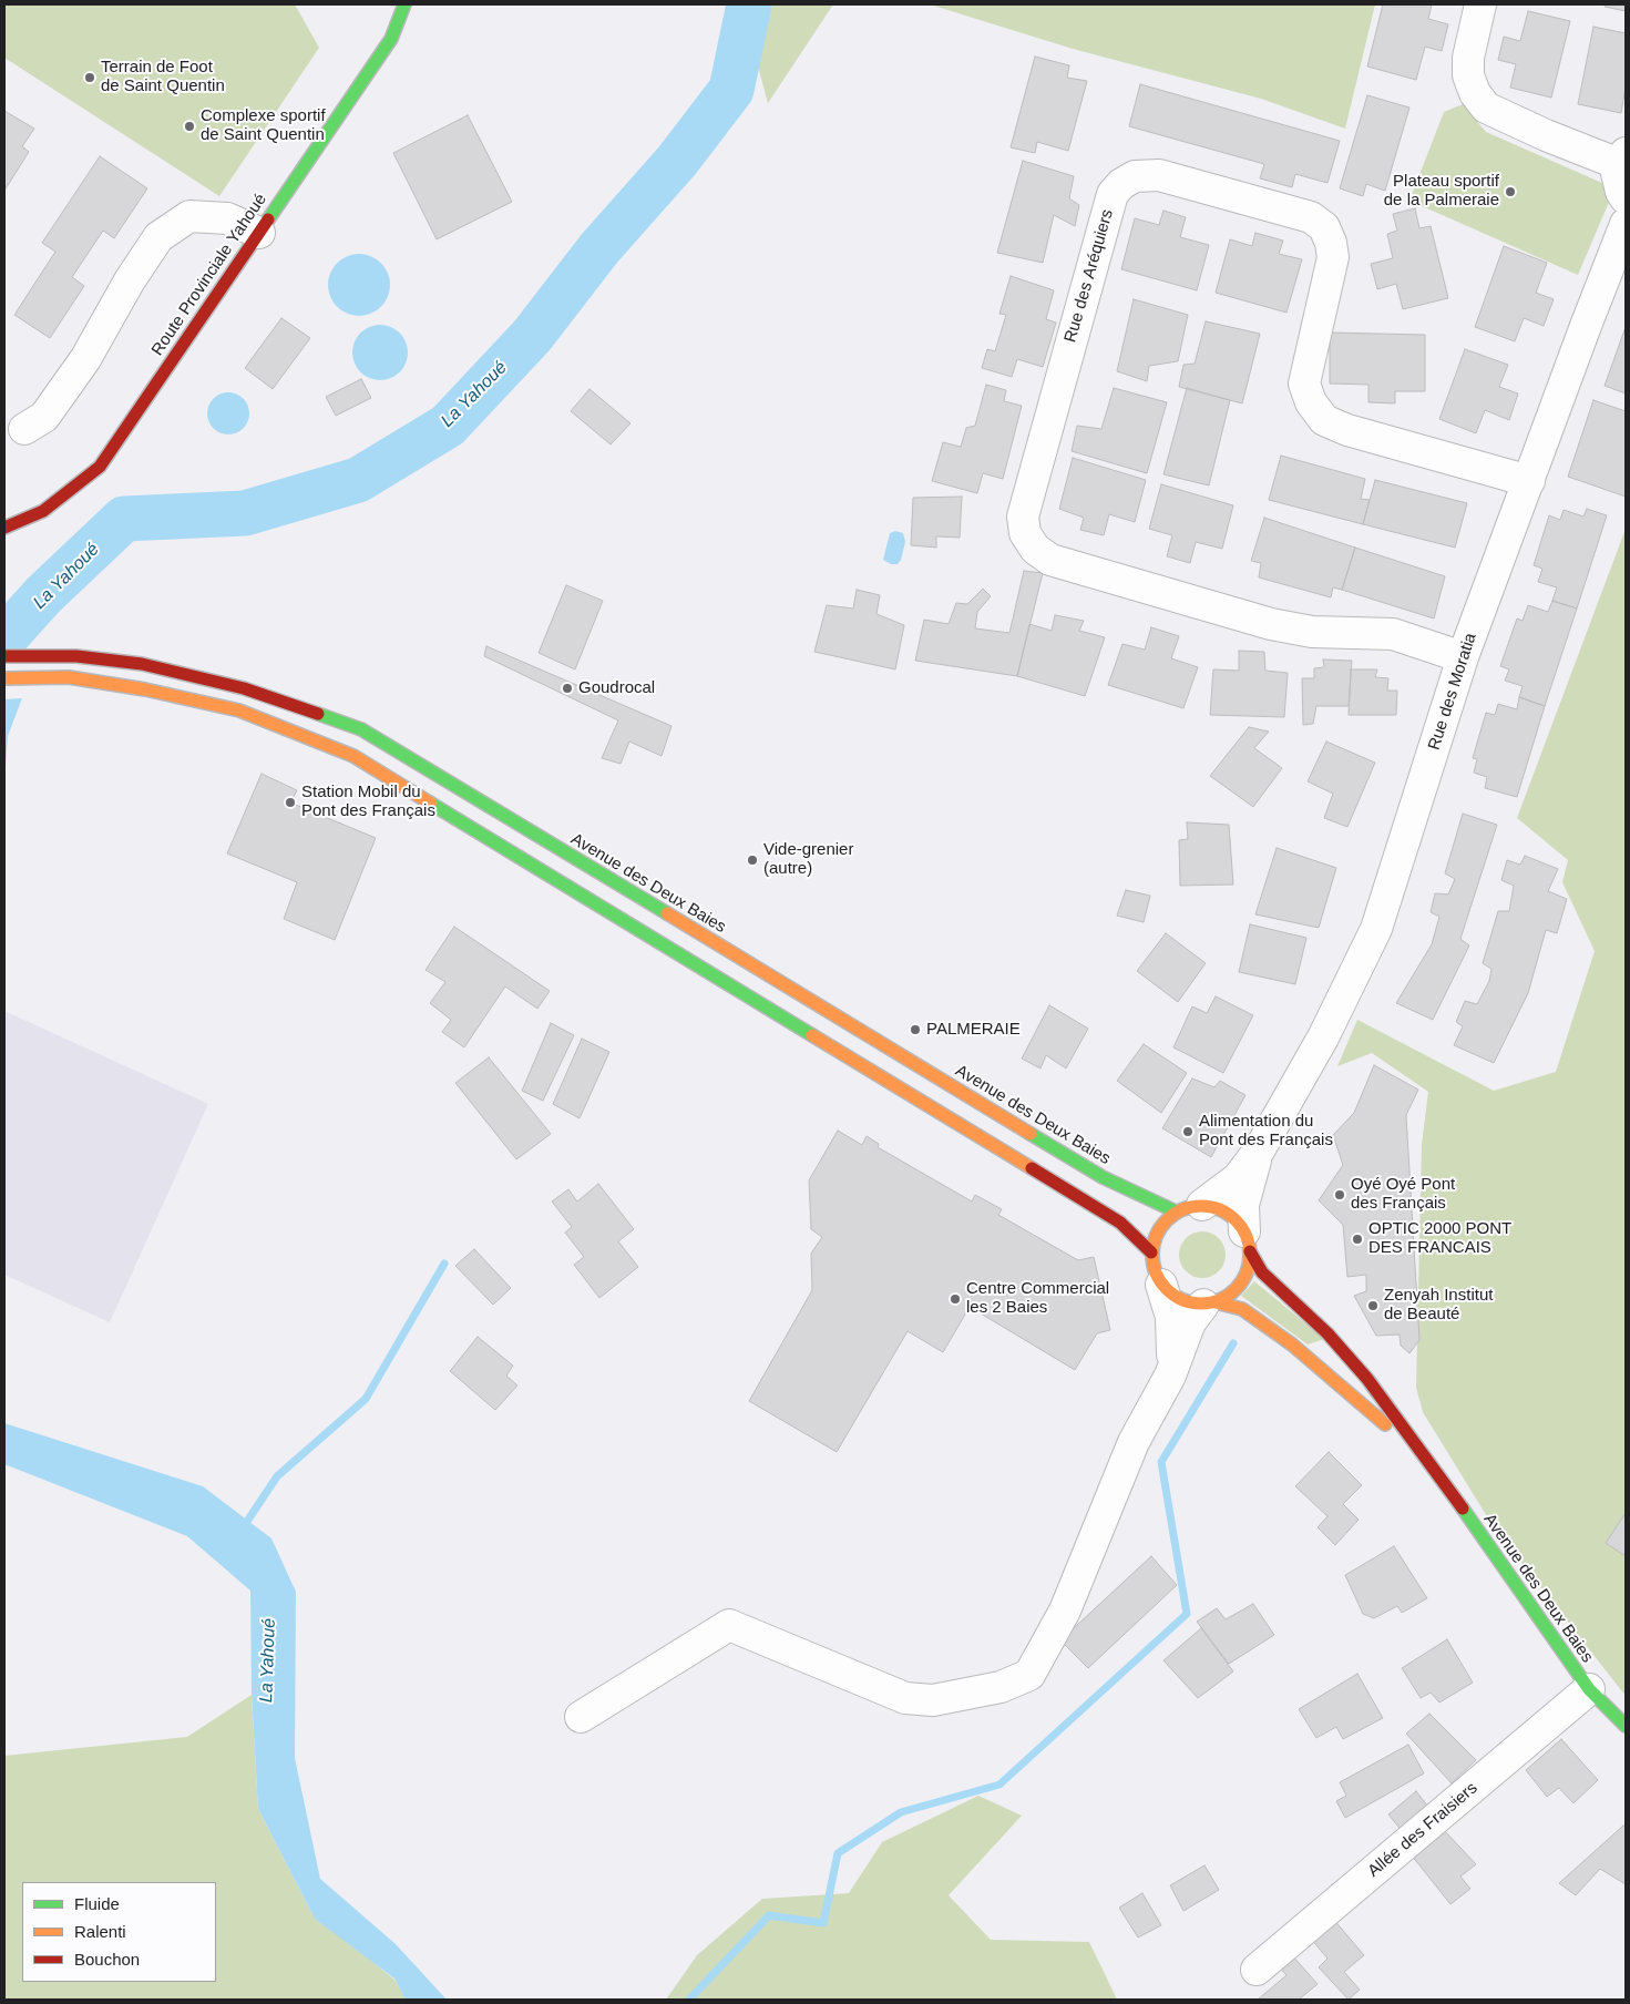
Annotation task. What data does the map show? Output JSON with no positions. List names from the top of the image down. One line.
{"streets":{"main road":["Route Provinciale Yahoué","Avenue des Deux Baies"],"street":["Rue des Aréquiers","Rue des Moratia","Allée des Fraisiers"]},"crossings":[["Rue des Aréquiers","Rue des Moratia"],["Rue des Moratia","Avenue des Deux Baies"],["Avenue des Deux Baies","Allée des Fraisiers"]],"water":["La Yahoué"],"places":["Terrain de Foot de Saint Quentin","Complexe sportif de Saint Quentin","Plateau sportif de la Palmeraie","Goudrocal","Station Mobil du Pont des Français","Vide-grenier (autre)","PALMERAIE","Alimentation du Pont des Français","Oyé Oyé Pont des Français","OPTIC 2000 PONT DES FRANCAIS","Centre Commercial les 2 Baies","Zenyah Institut de Beauté"],"legend":["Fluide","Ralenti","Bouchon"]}
